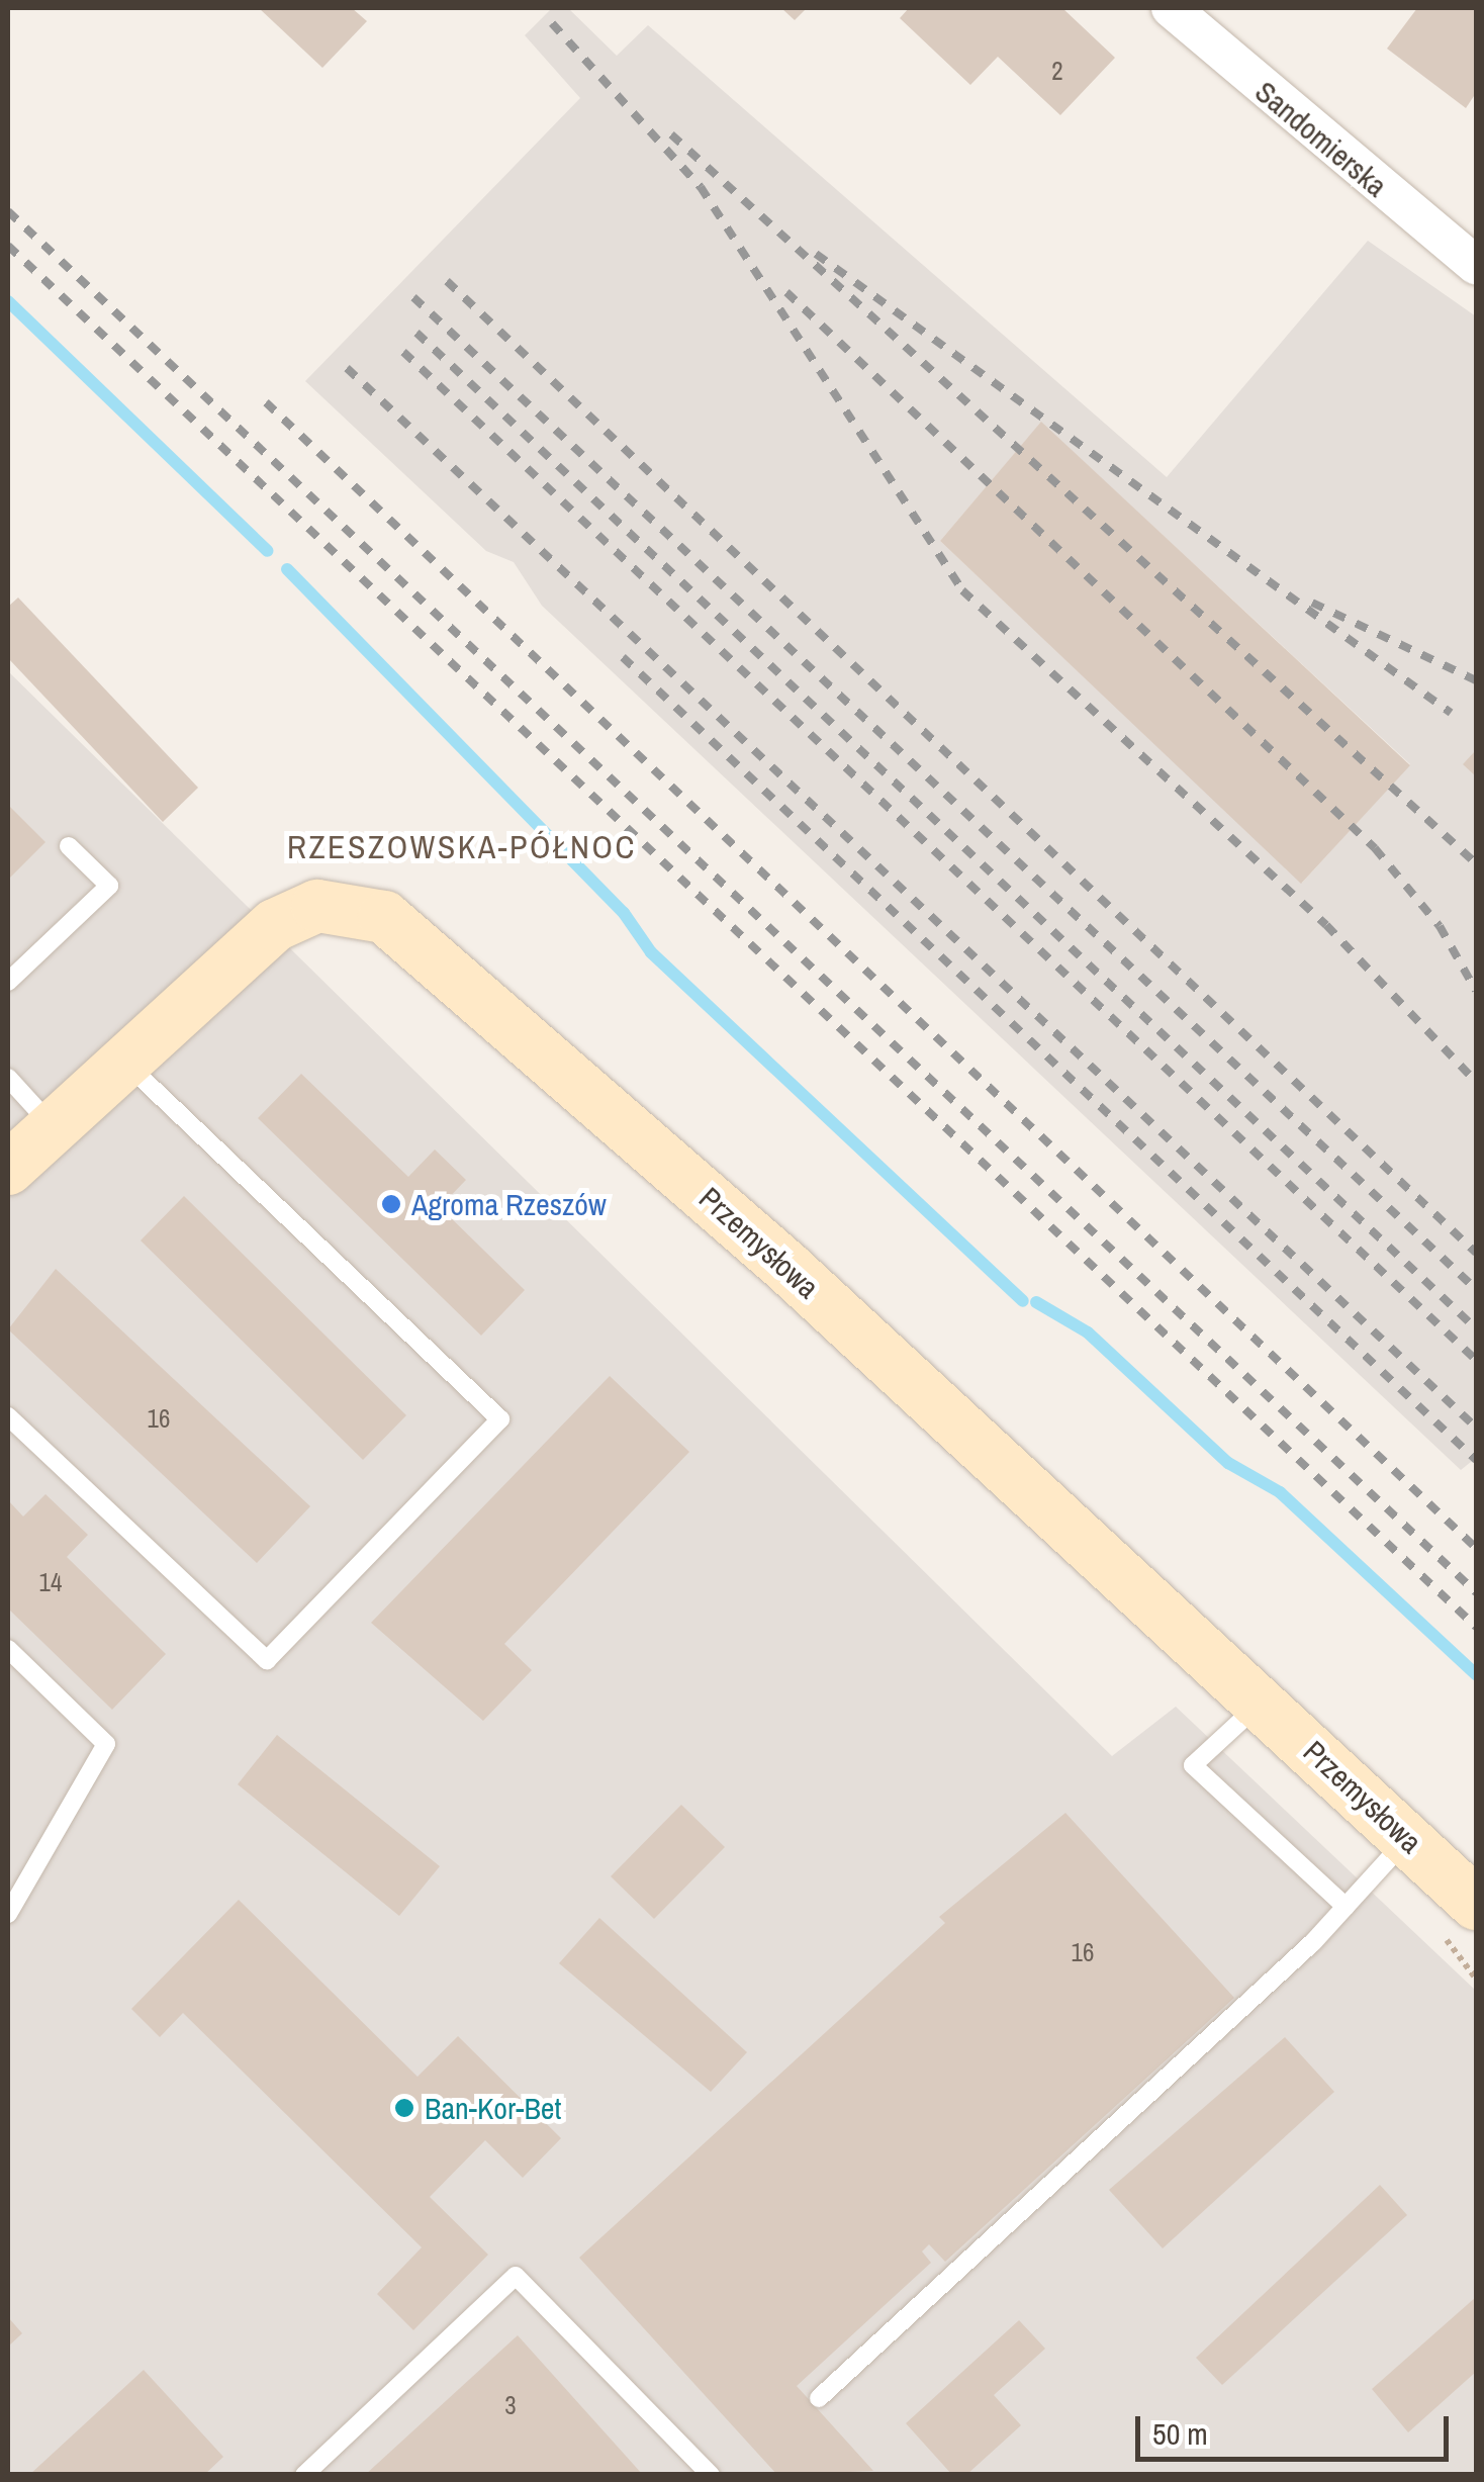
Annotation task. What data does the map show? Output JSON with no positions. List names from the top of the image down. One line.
{"streets":{"street":["Sandomierska","Przemysłowa"]},"districts":["RZESZOWSKA-PÓŁNOC"],"places":["Agroma Rzeszów","Ban-Kor-Bet"],"house_numbers":["2","16","14","16","3"],"scale_bar":"50 m"}
